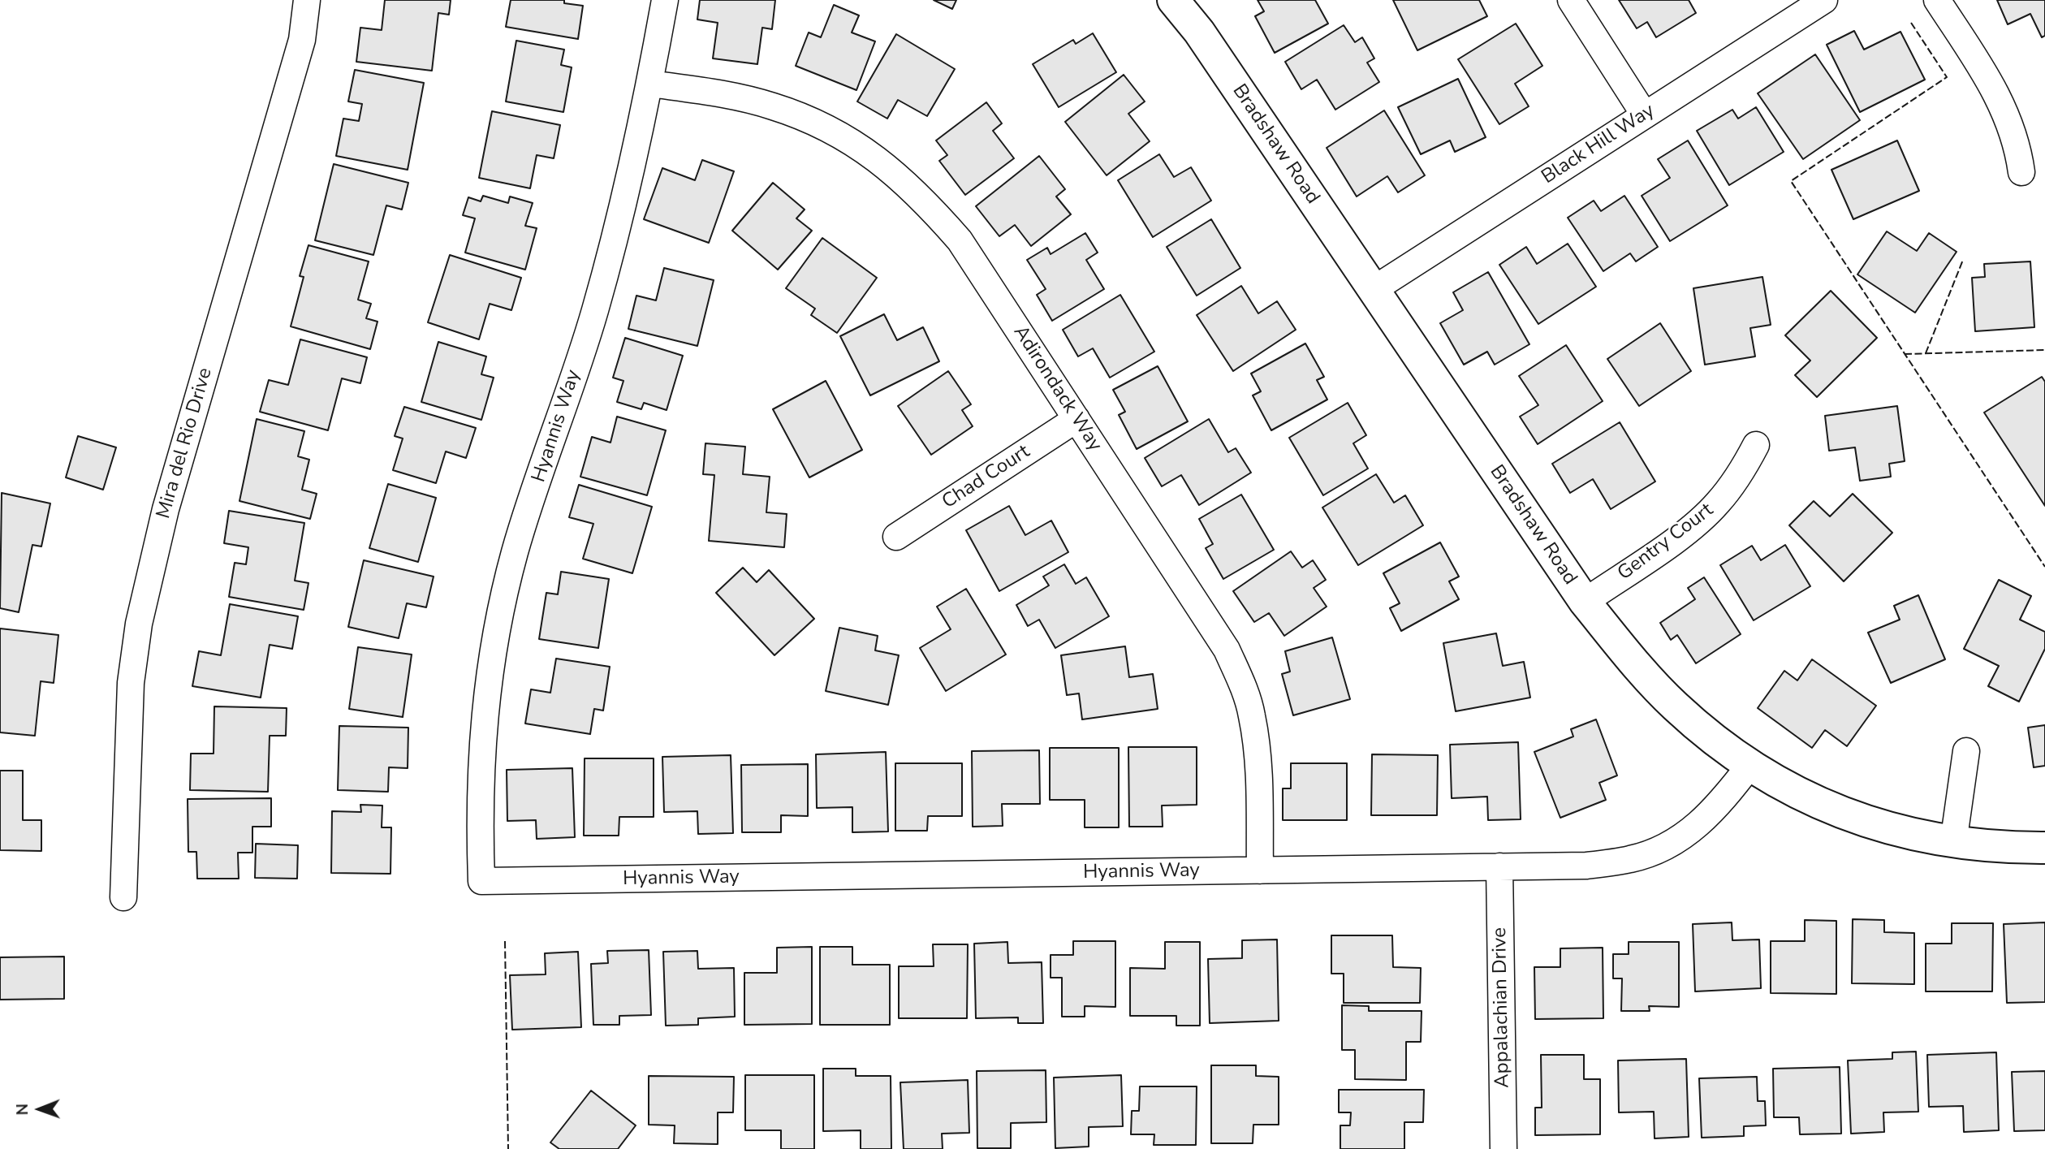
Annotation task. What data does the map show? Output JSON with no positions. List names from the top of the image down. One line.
{"streets":{"street":["Bradshaw Road","Black Hill Way","Adirondack Way","Hyannis Way","Mira del Rio Drive","Chad Court","Gentry Court","Appalachian Drive"]},"crossings":[["Bradshaw Road","Black Hill Way"],["Bradshaw Road","Hyannis Way"],["Bradshaw Road","Gentry Court"],["Adirondack Way","Hyannis Way"],["Adirondack Way","Chad Court"],["Hyannis Way","Appalachian Drive"]],"north":"left"}
